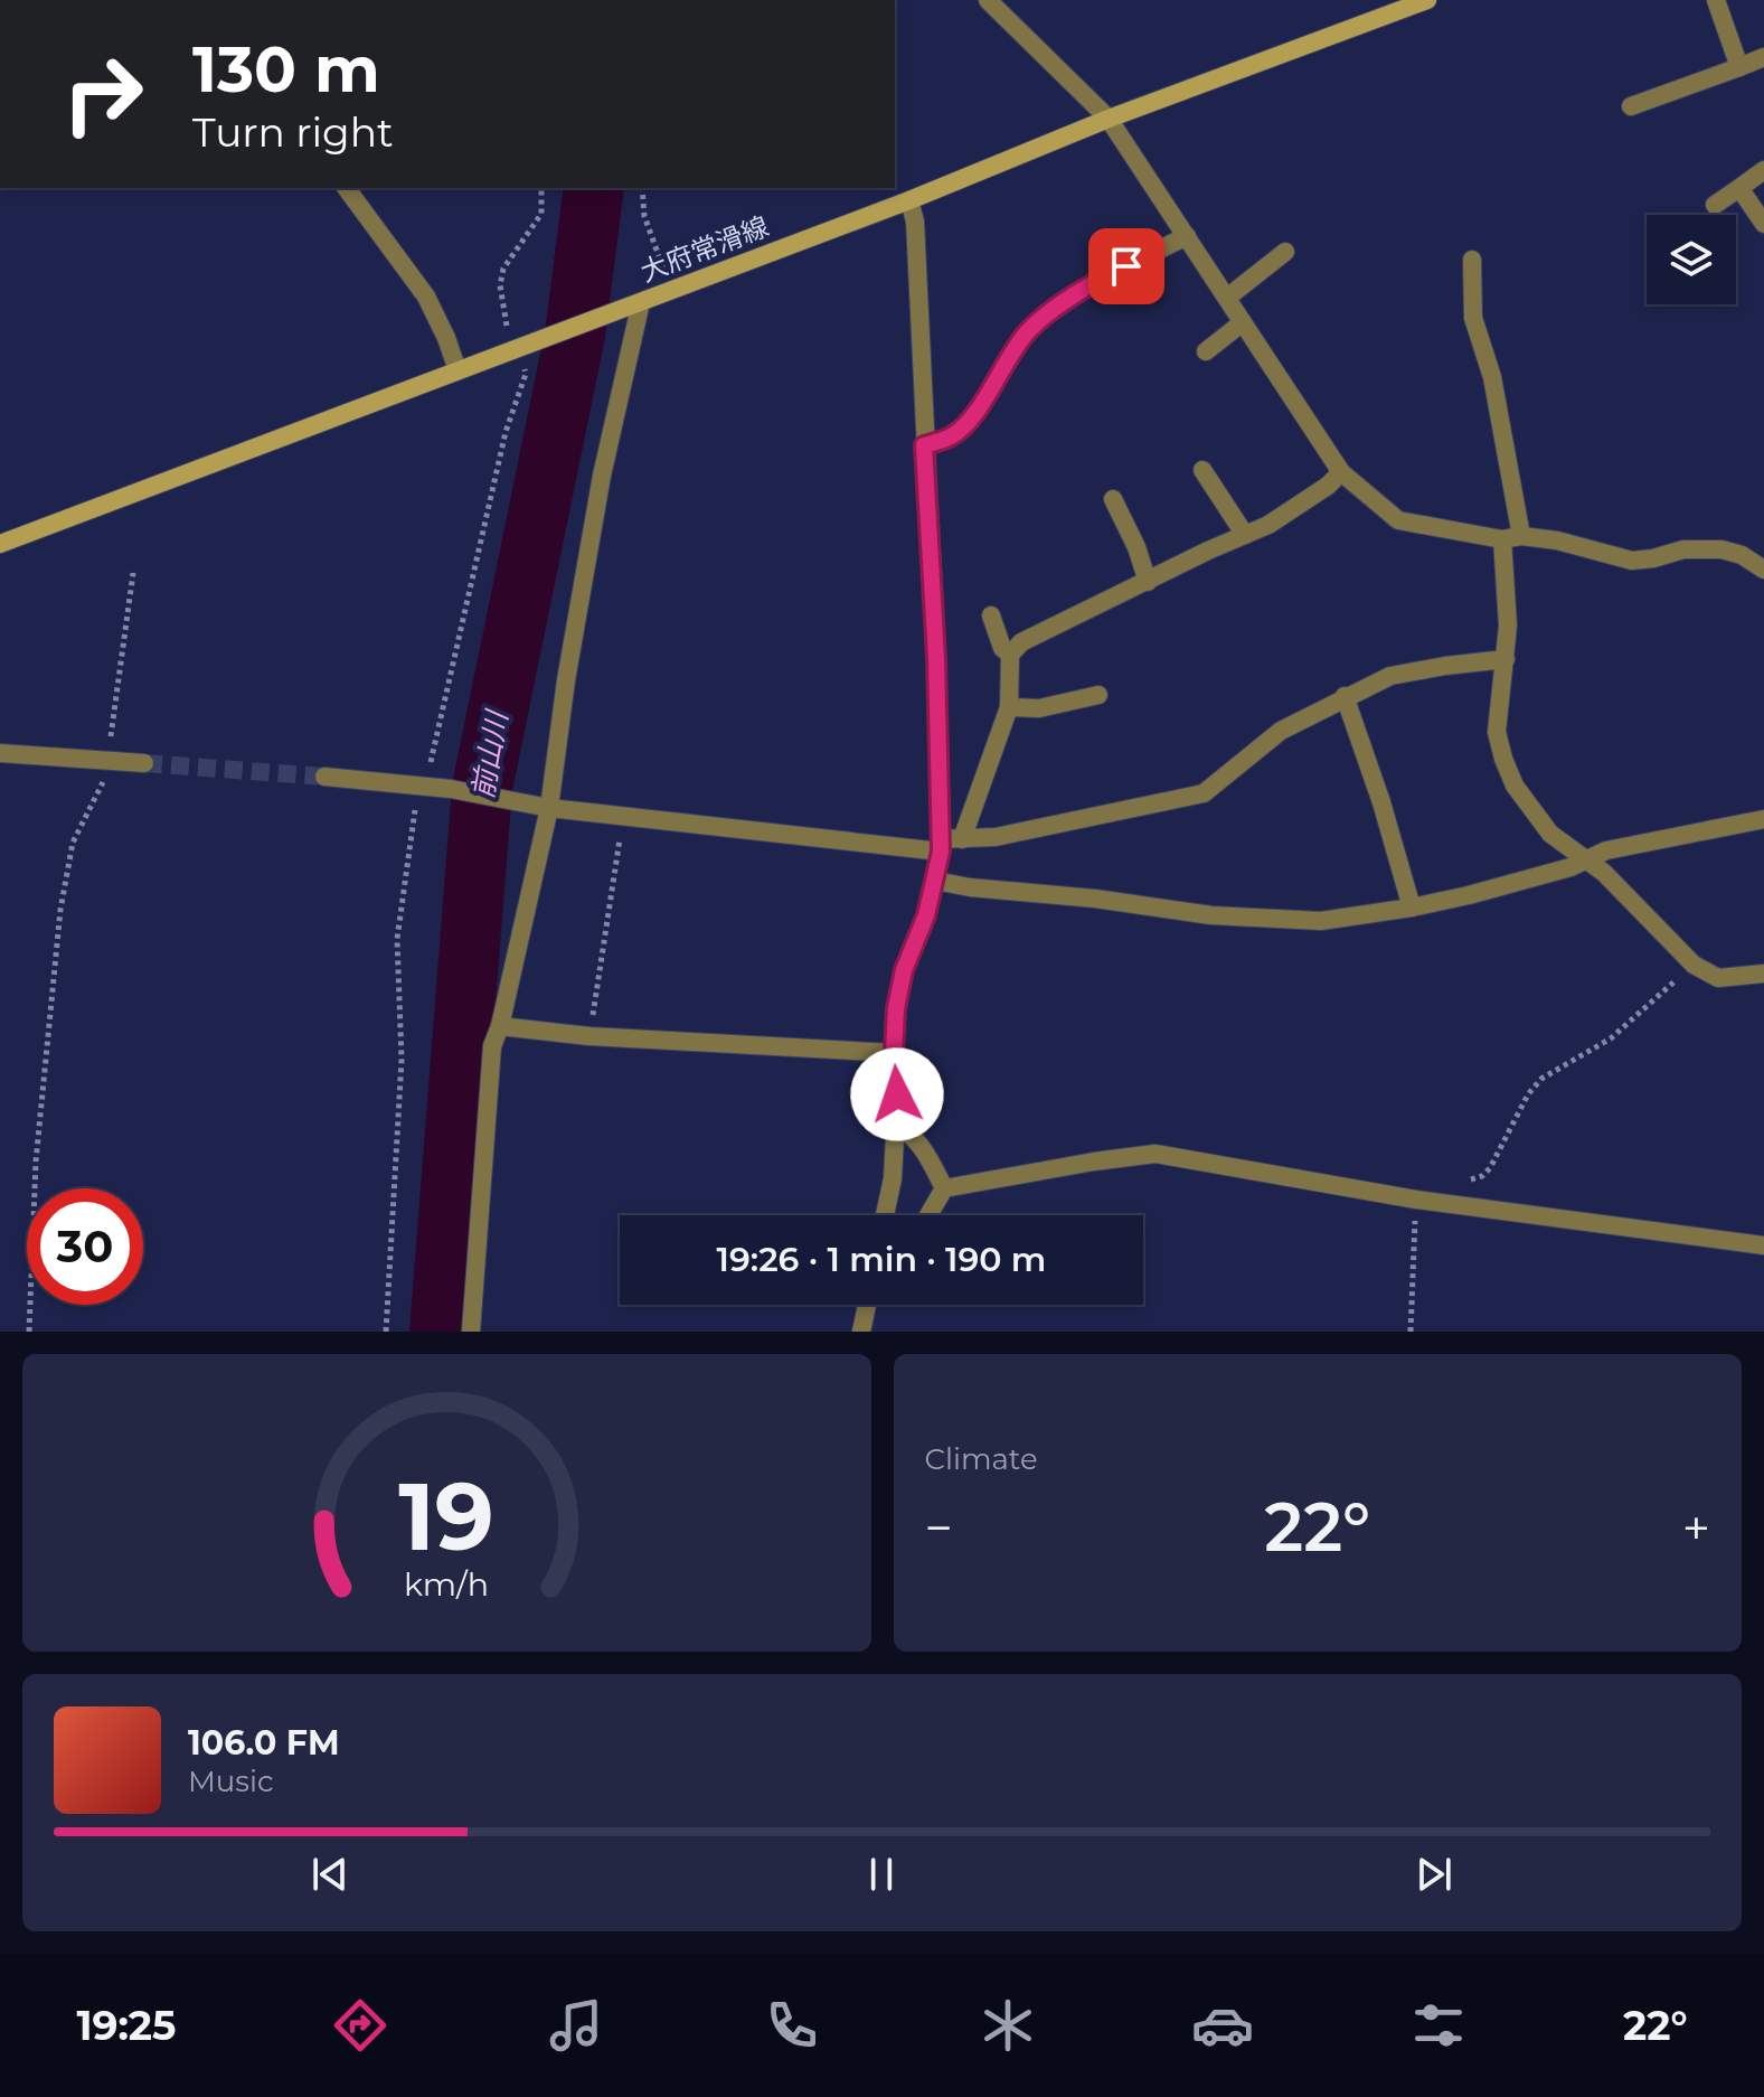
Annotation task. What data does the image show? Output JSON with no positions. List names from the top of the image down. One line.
{"streets":{"main road":["大府常滑線"]},"water":["前山川"],"page":{"turn":["130 m","Turn right"],"limit":"30","trip":"19:26 · 1 min · 190 m","tile":"Climate","heat":["−","22°","+"],"song":["106.0 FM","Music"],"tabs":["19:25","22°"],"gauge":["19","km/h"]}}
